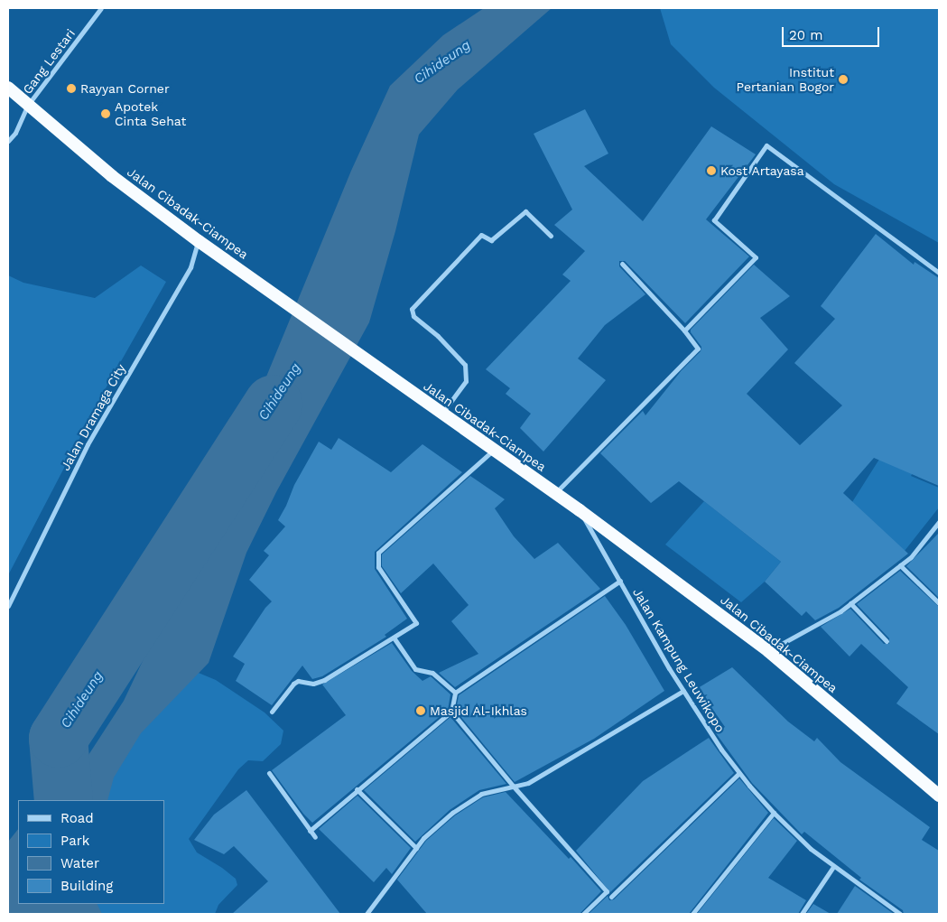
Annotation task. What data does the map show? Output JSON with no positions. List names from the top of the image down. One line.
{"streets":{"highway":["Jalan Cibadak-Ciampea"],"street":["Gang Lestari","Jalan Dramaga City","Jalan Kampung Leuwikopo"]},"crossings":[["Gang Lestari","Jalan Cibadak-Ciampea"],["Jalan Cibadak-Ciampea","Jalan Dramaga City"],["Jalan Cibadak-Ciampea","Jalan Kampung Leuwikopo"]],"water":["Cihideung"],"places":["Institut Pertanian Bogor","Rayyan Corner","Apotek Cinta Sehat","Kost Artayasa","Masjid Al-Ikhlas"],"legend":["Road","Park","Water","Building"],"scale_bar":"20 m"}
